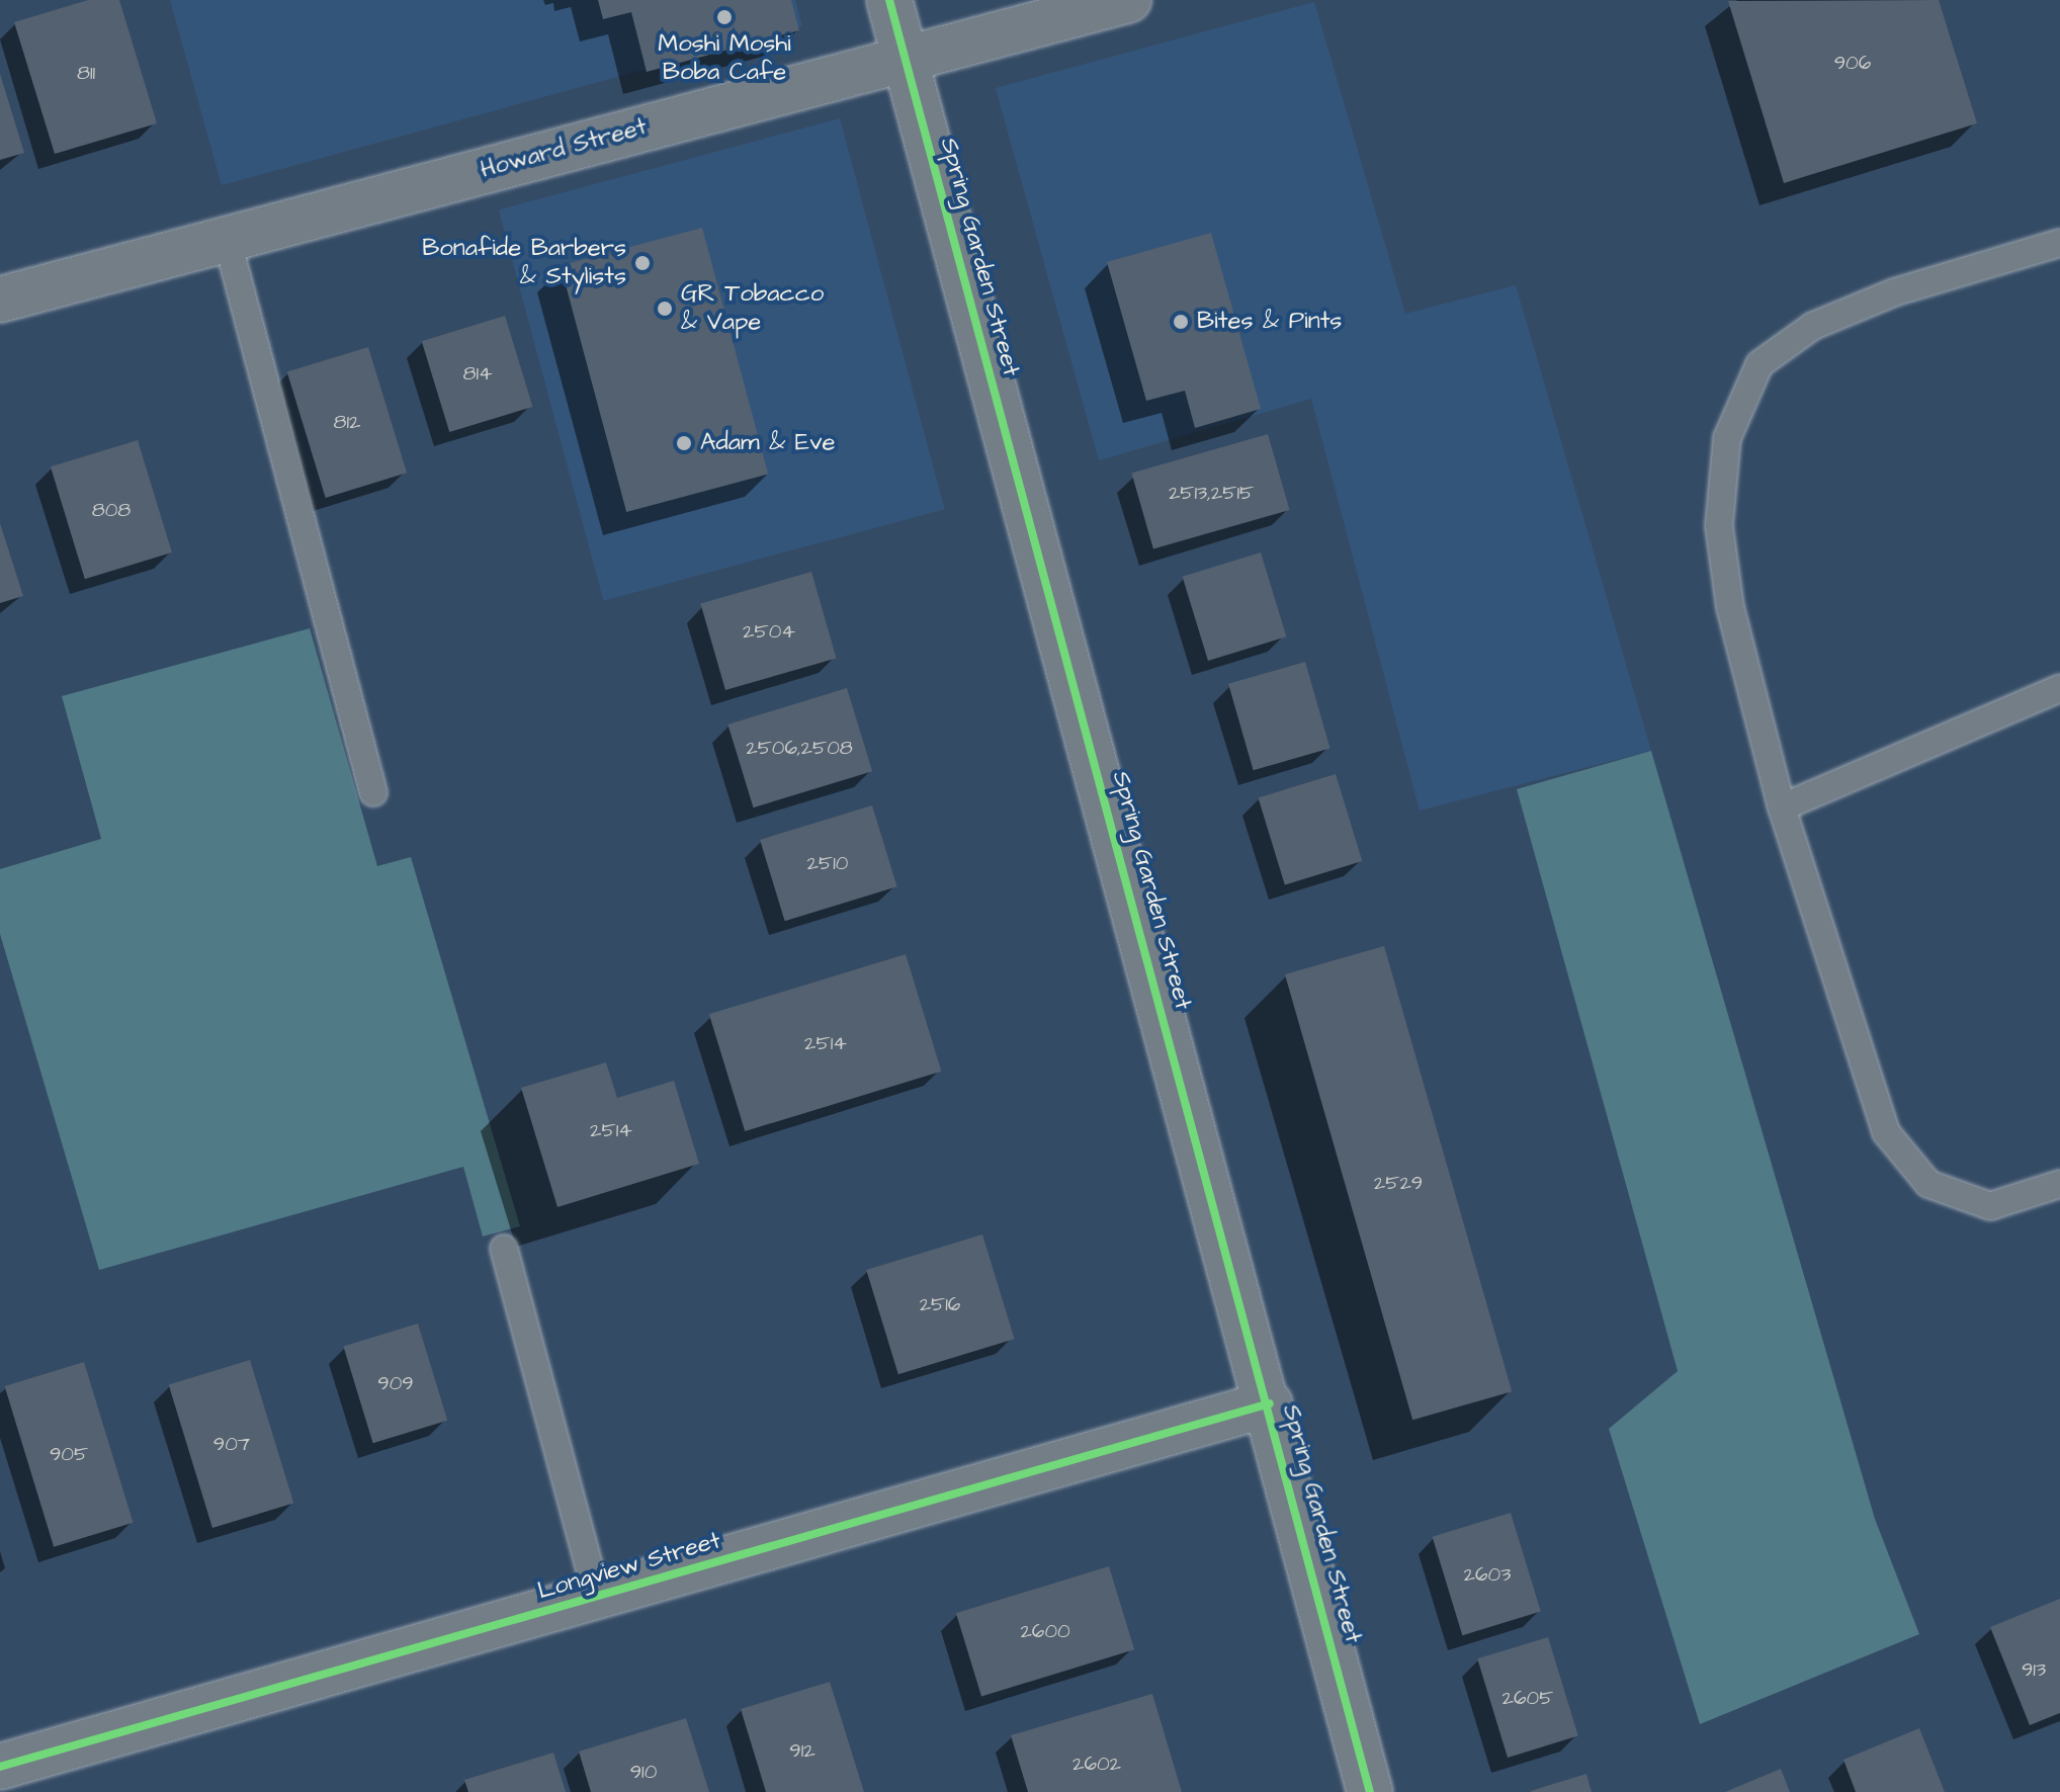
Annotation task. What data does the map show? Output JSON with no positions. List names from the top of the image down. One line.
{"streets":{"street":["Howard Street","Spring Garden Street","Longview Street"]},"crossings":[["Howard Street","Spring Garden Street"],["Spring Garden Street","Longview Street"]],"places":["Moshi Moshi Boba Cafe","Bonafide Barbers & Stylists","GR Tobacco & Vape","Bites & Pints","Adam & Eve"],"house_numbers":["906","811","814","812","2513,2515","808","2504","2506,2508","2510","2514","2514","2529","2516","909","907","905","2603","2600","913","2605","912","2602","910"]}
